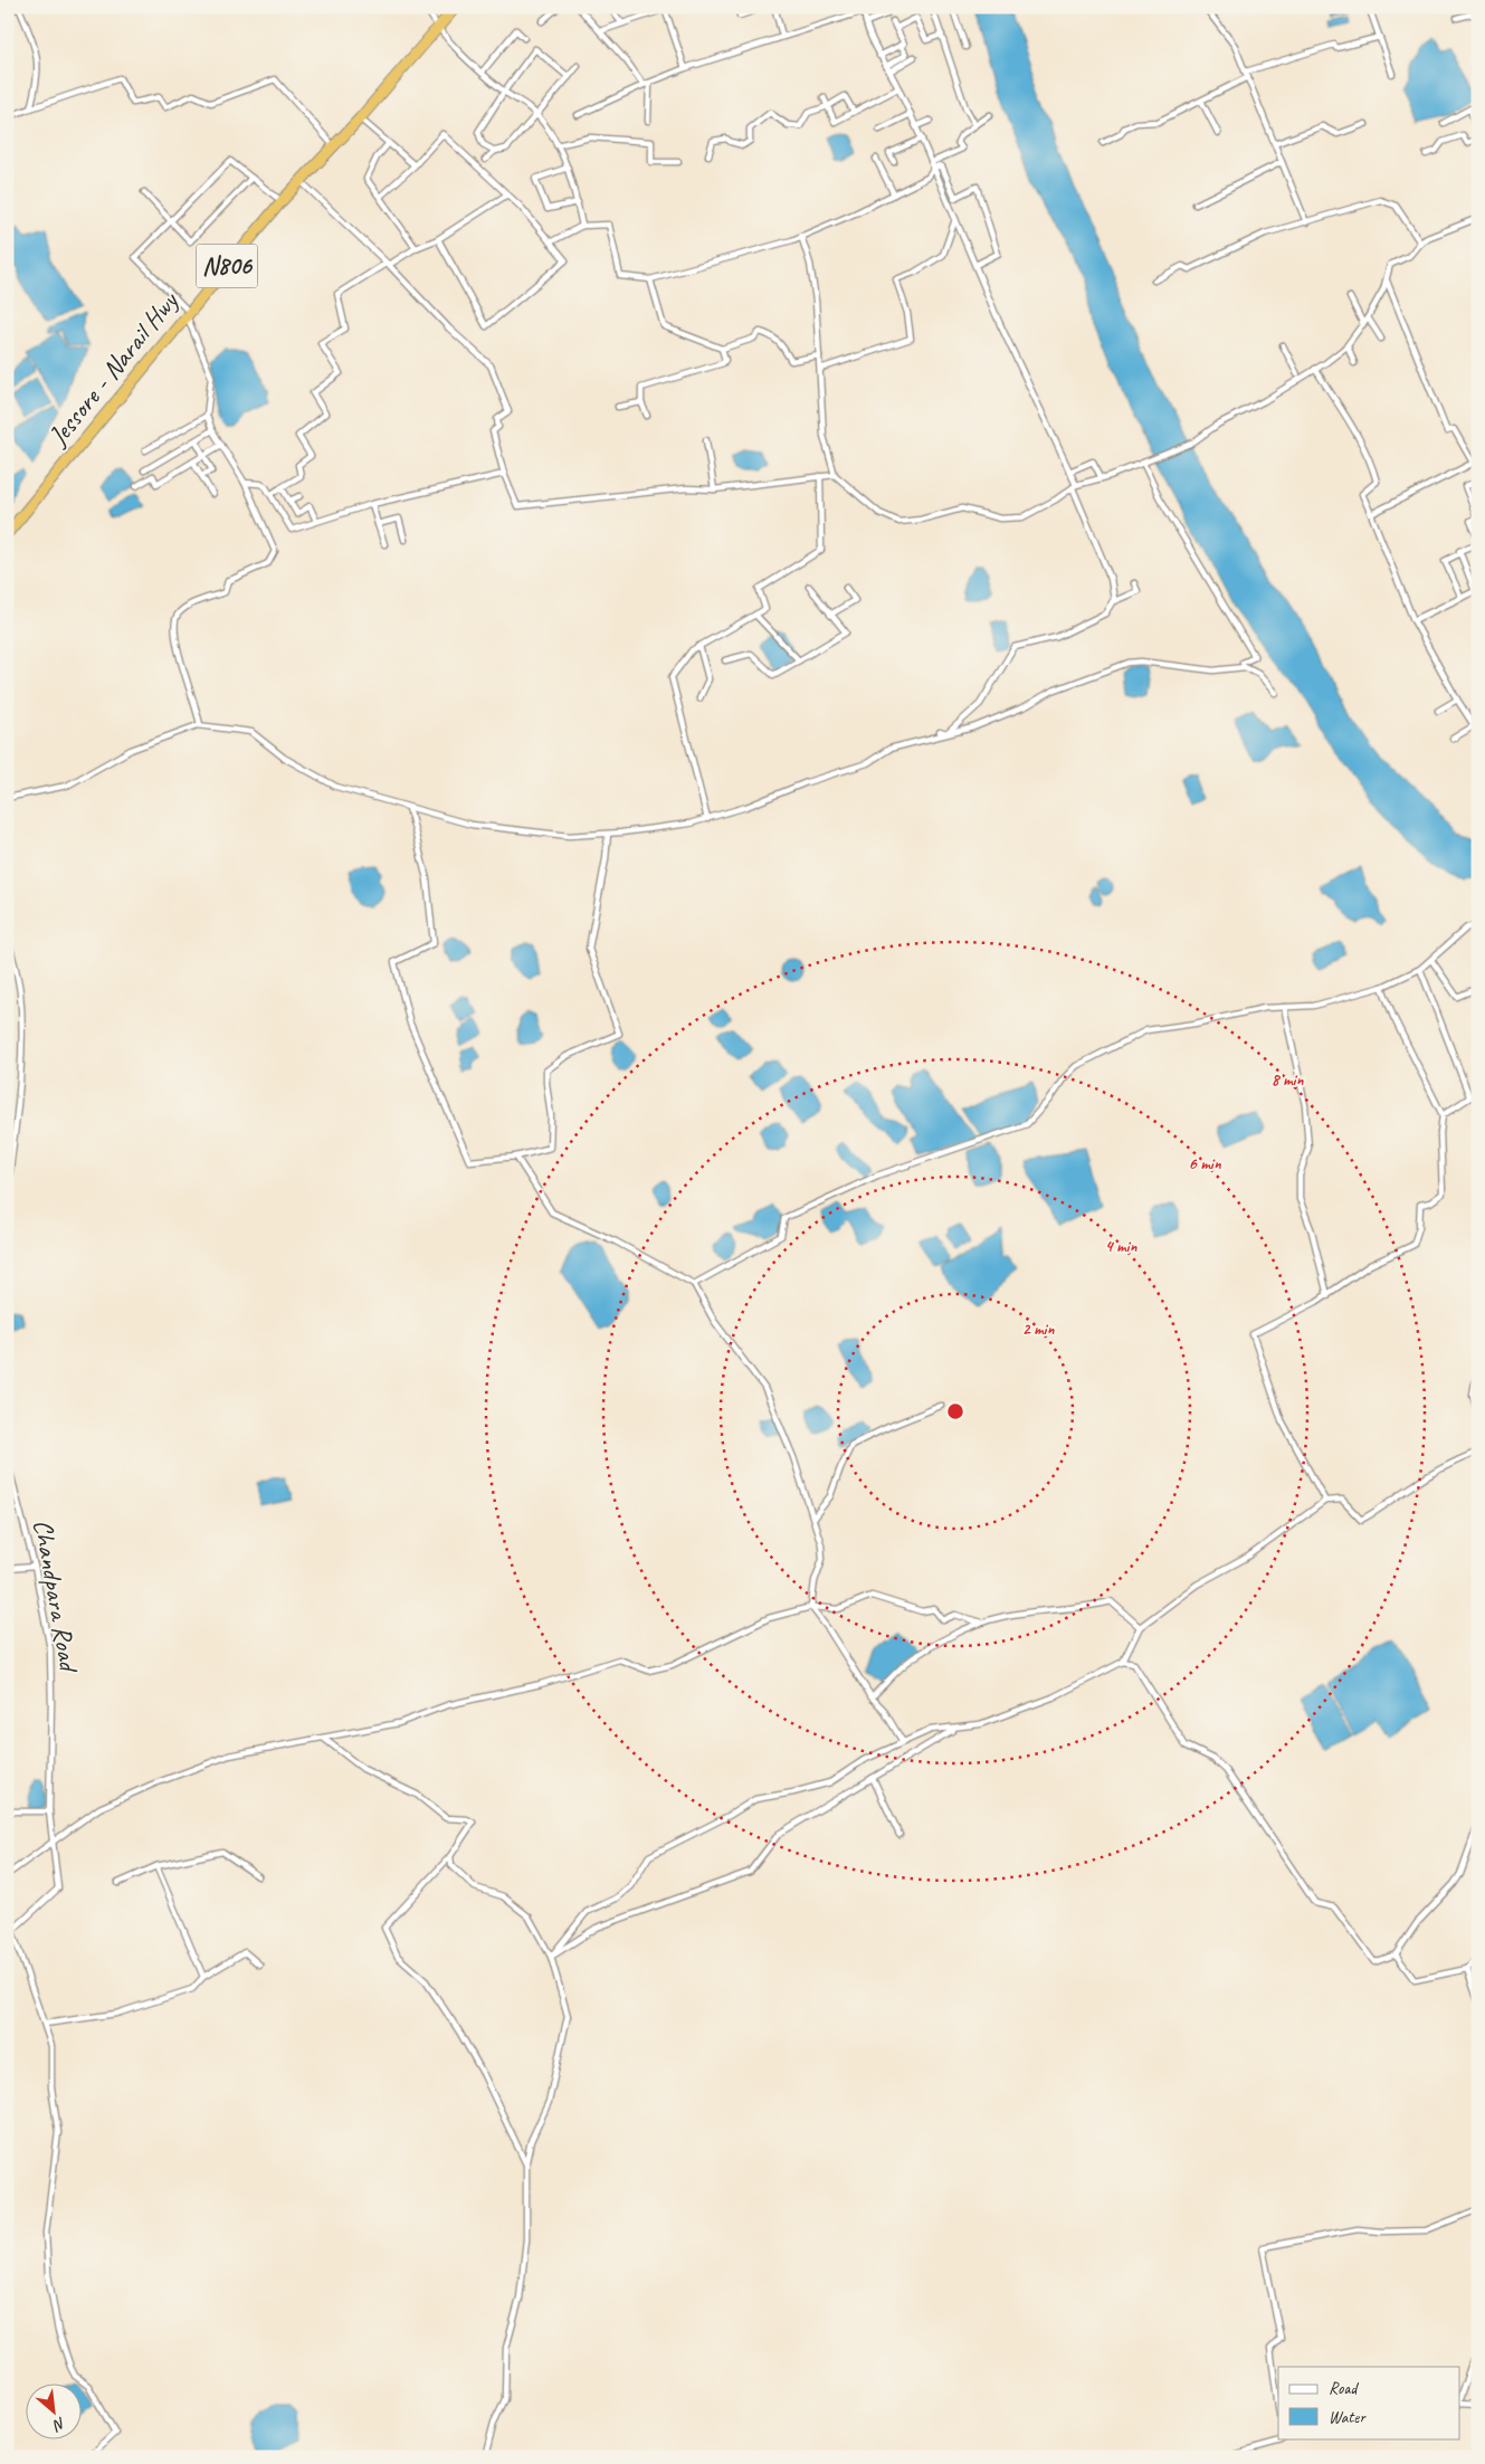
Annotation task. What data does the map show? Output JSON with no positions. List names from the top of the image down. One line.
{"streets":{"highway":["N806","Jessore - Narail Hwy"],"street":["Chandpara Road"]},"legend":["Road","Water"],"north":"bottom right","rings":["8 min","6 min","4 min","2 min"]}
